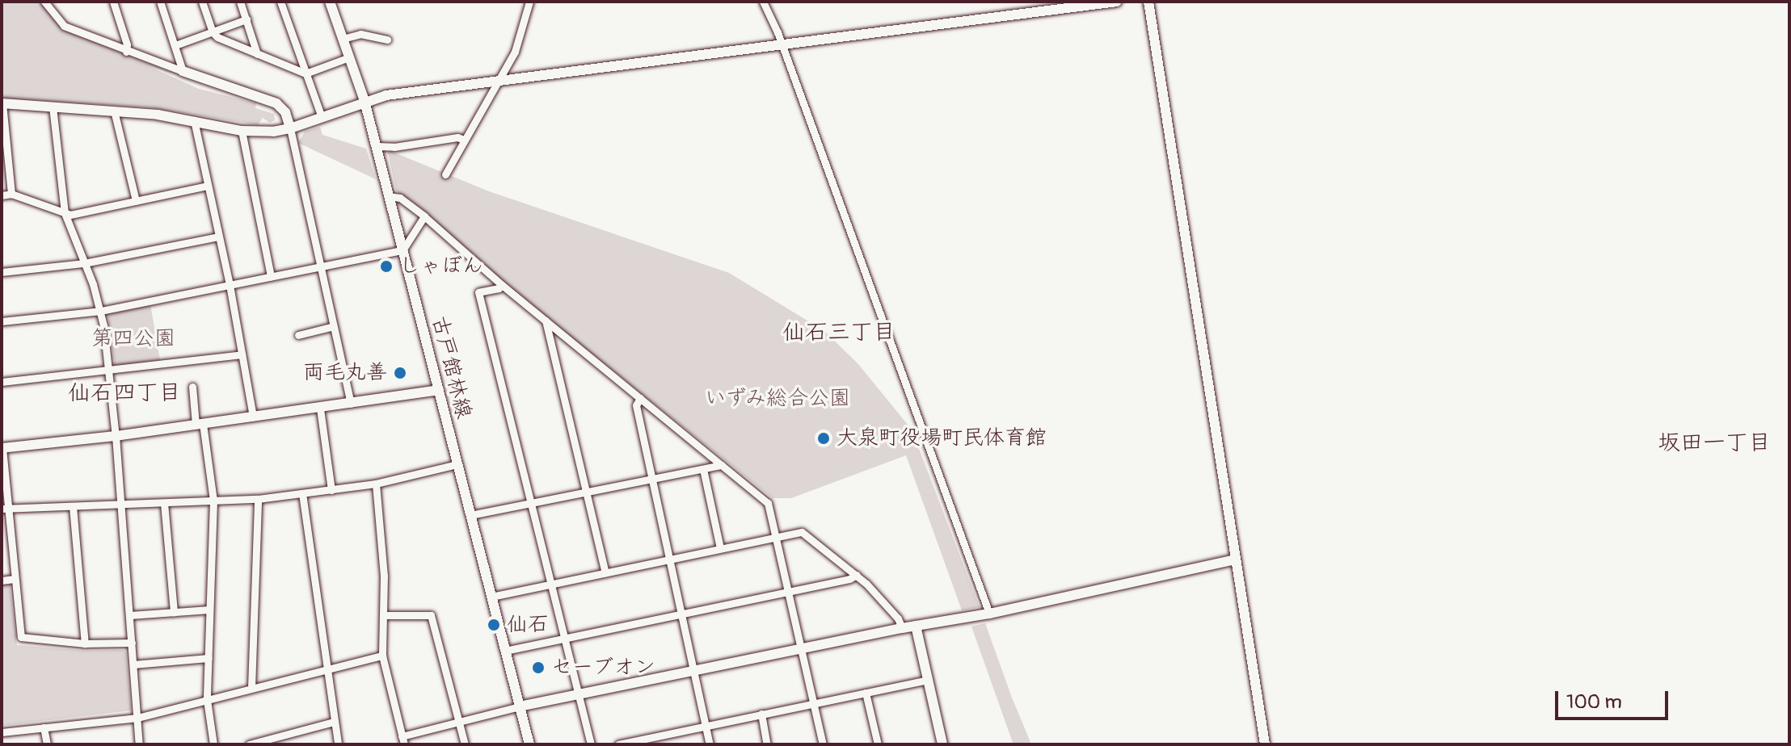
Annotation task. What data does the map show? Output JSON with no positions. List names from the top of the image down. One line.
{"streets":{"street":["古戸館林線"]},"districts":["仙石三丁目","仙石四丁目","坂田一丁目"],"parks":["第四公園","いずみ総合公園"],"places":["しゃぼん","両毛丸善","大泉町役場町民体育館","仙石","セーブオン"],"scale_bar":"100 m"}
